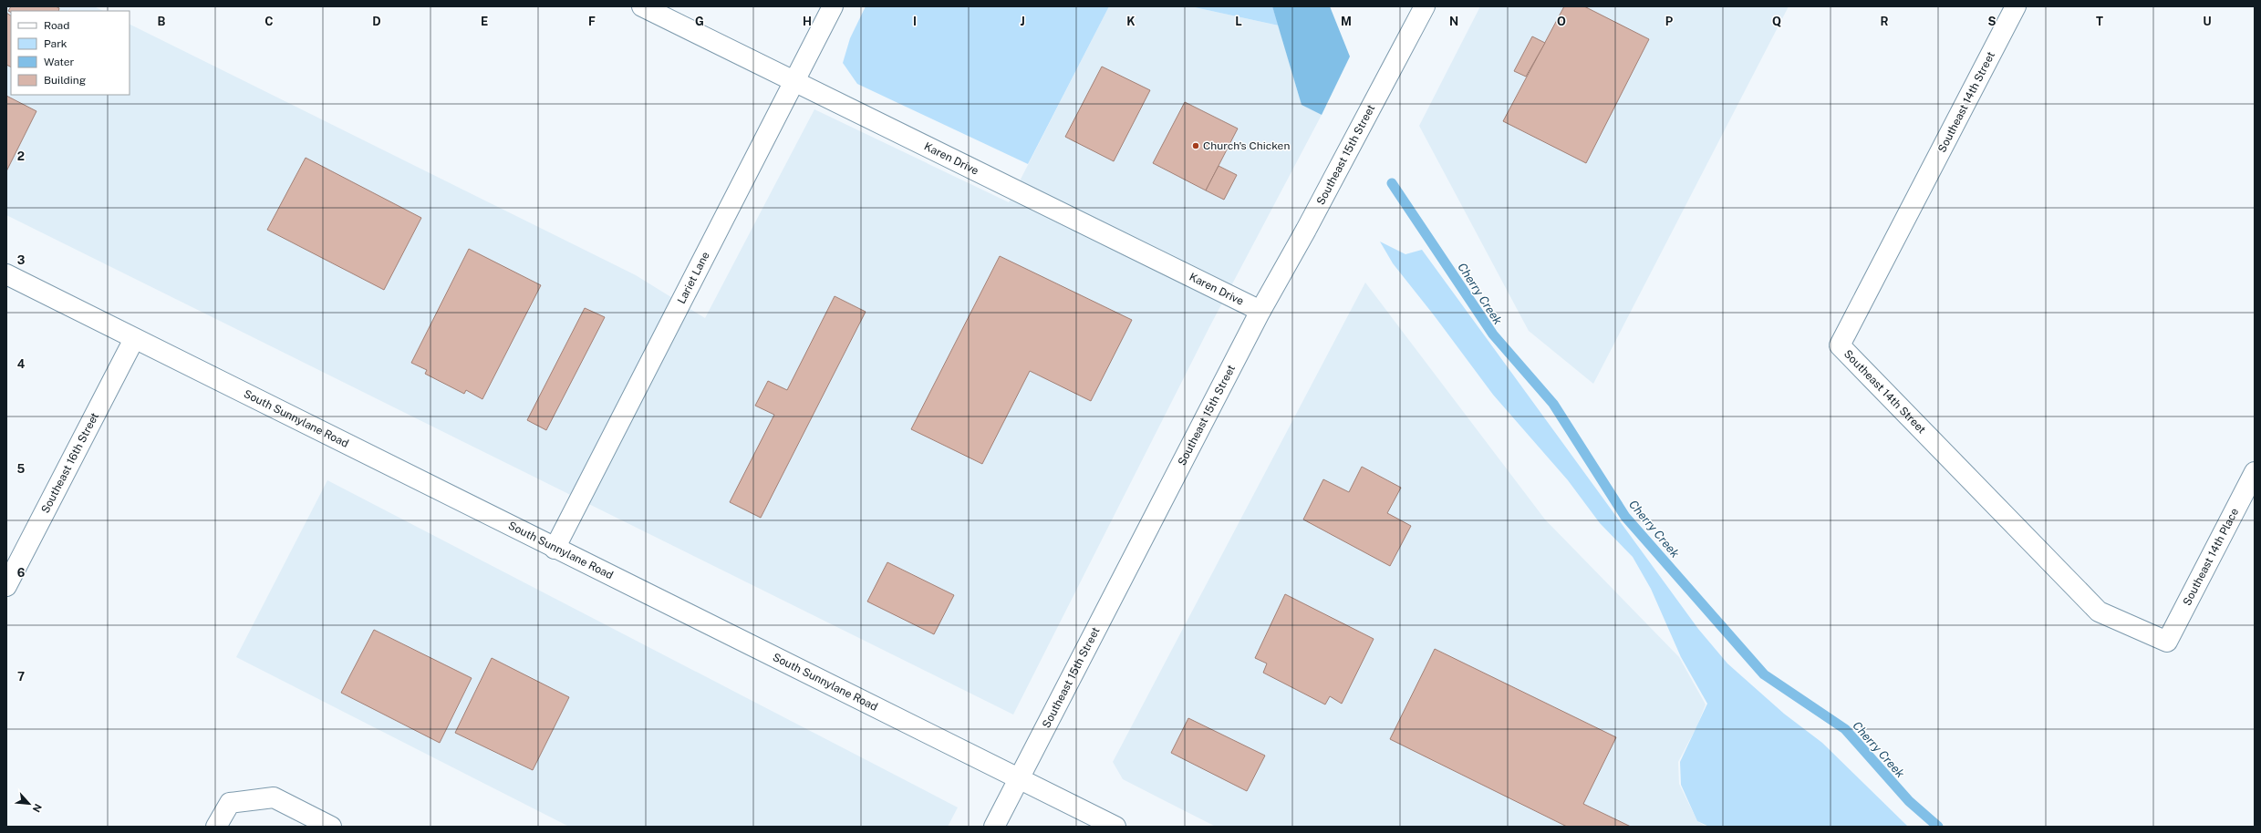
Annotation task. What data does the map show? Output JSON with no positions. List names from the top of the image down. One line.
{"streets":{"street":["Southeast 14th Street","Southeast 15th Street","Karen Drive","Lariet Lane","South Sunnylane Road","Southeast 16th Street","Southeast 14th Place"]},"crossings":[["Southeast 14th Street","Southeast 14th Place"],["Southeast 15th Street","Karen Drive"],["Southeast 15th Street","South Sunnylane Road"],["Karen Drive","Lariet Lane"],["Lariet Lane","South Sunnylane Road"],["South Sunnylane Road","Southeast 16th Street"]],"water":["Cherry Creek"],"places":["Church's Chicken"],"legend":["Road","Park","Water","Building"],"north":"bottom right","grid":{"columns":["B","C","D","E","F","G","H","I","J","K","L","M","N","O","P","Q","R","S","T","U"],"rows":["2","3","4","5","6","7"]}}
